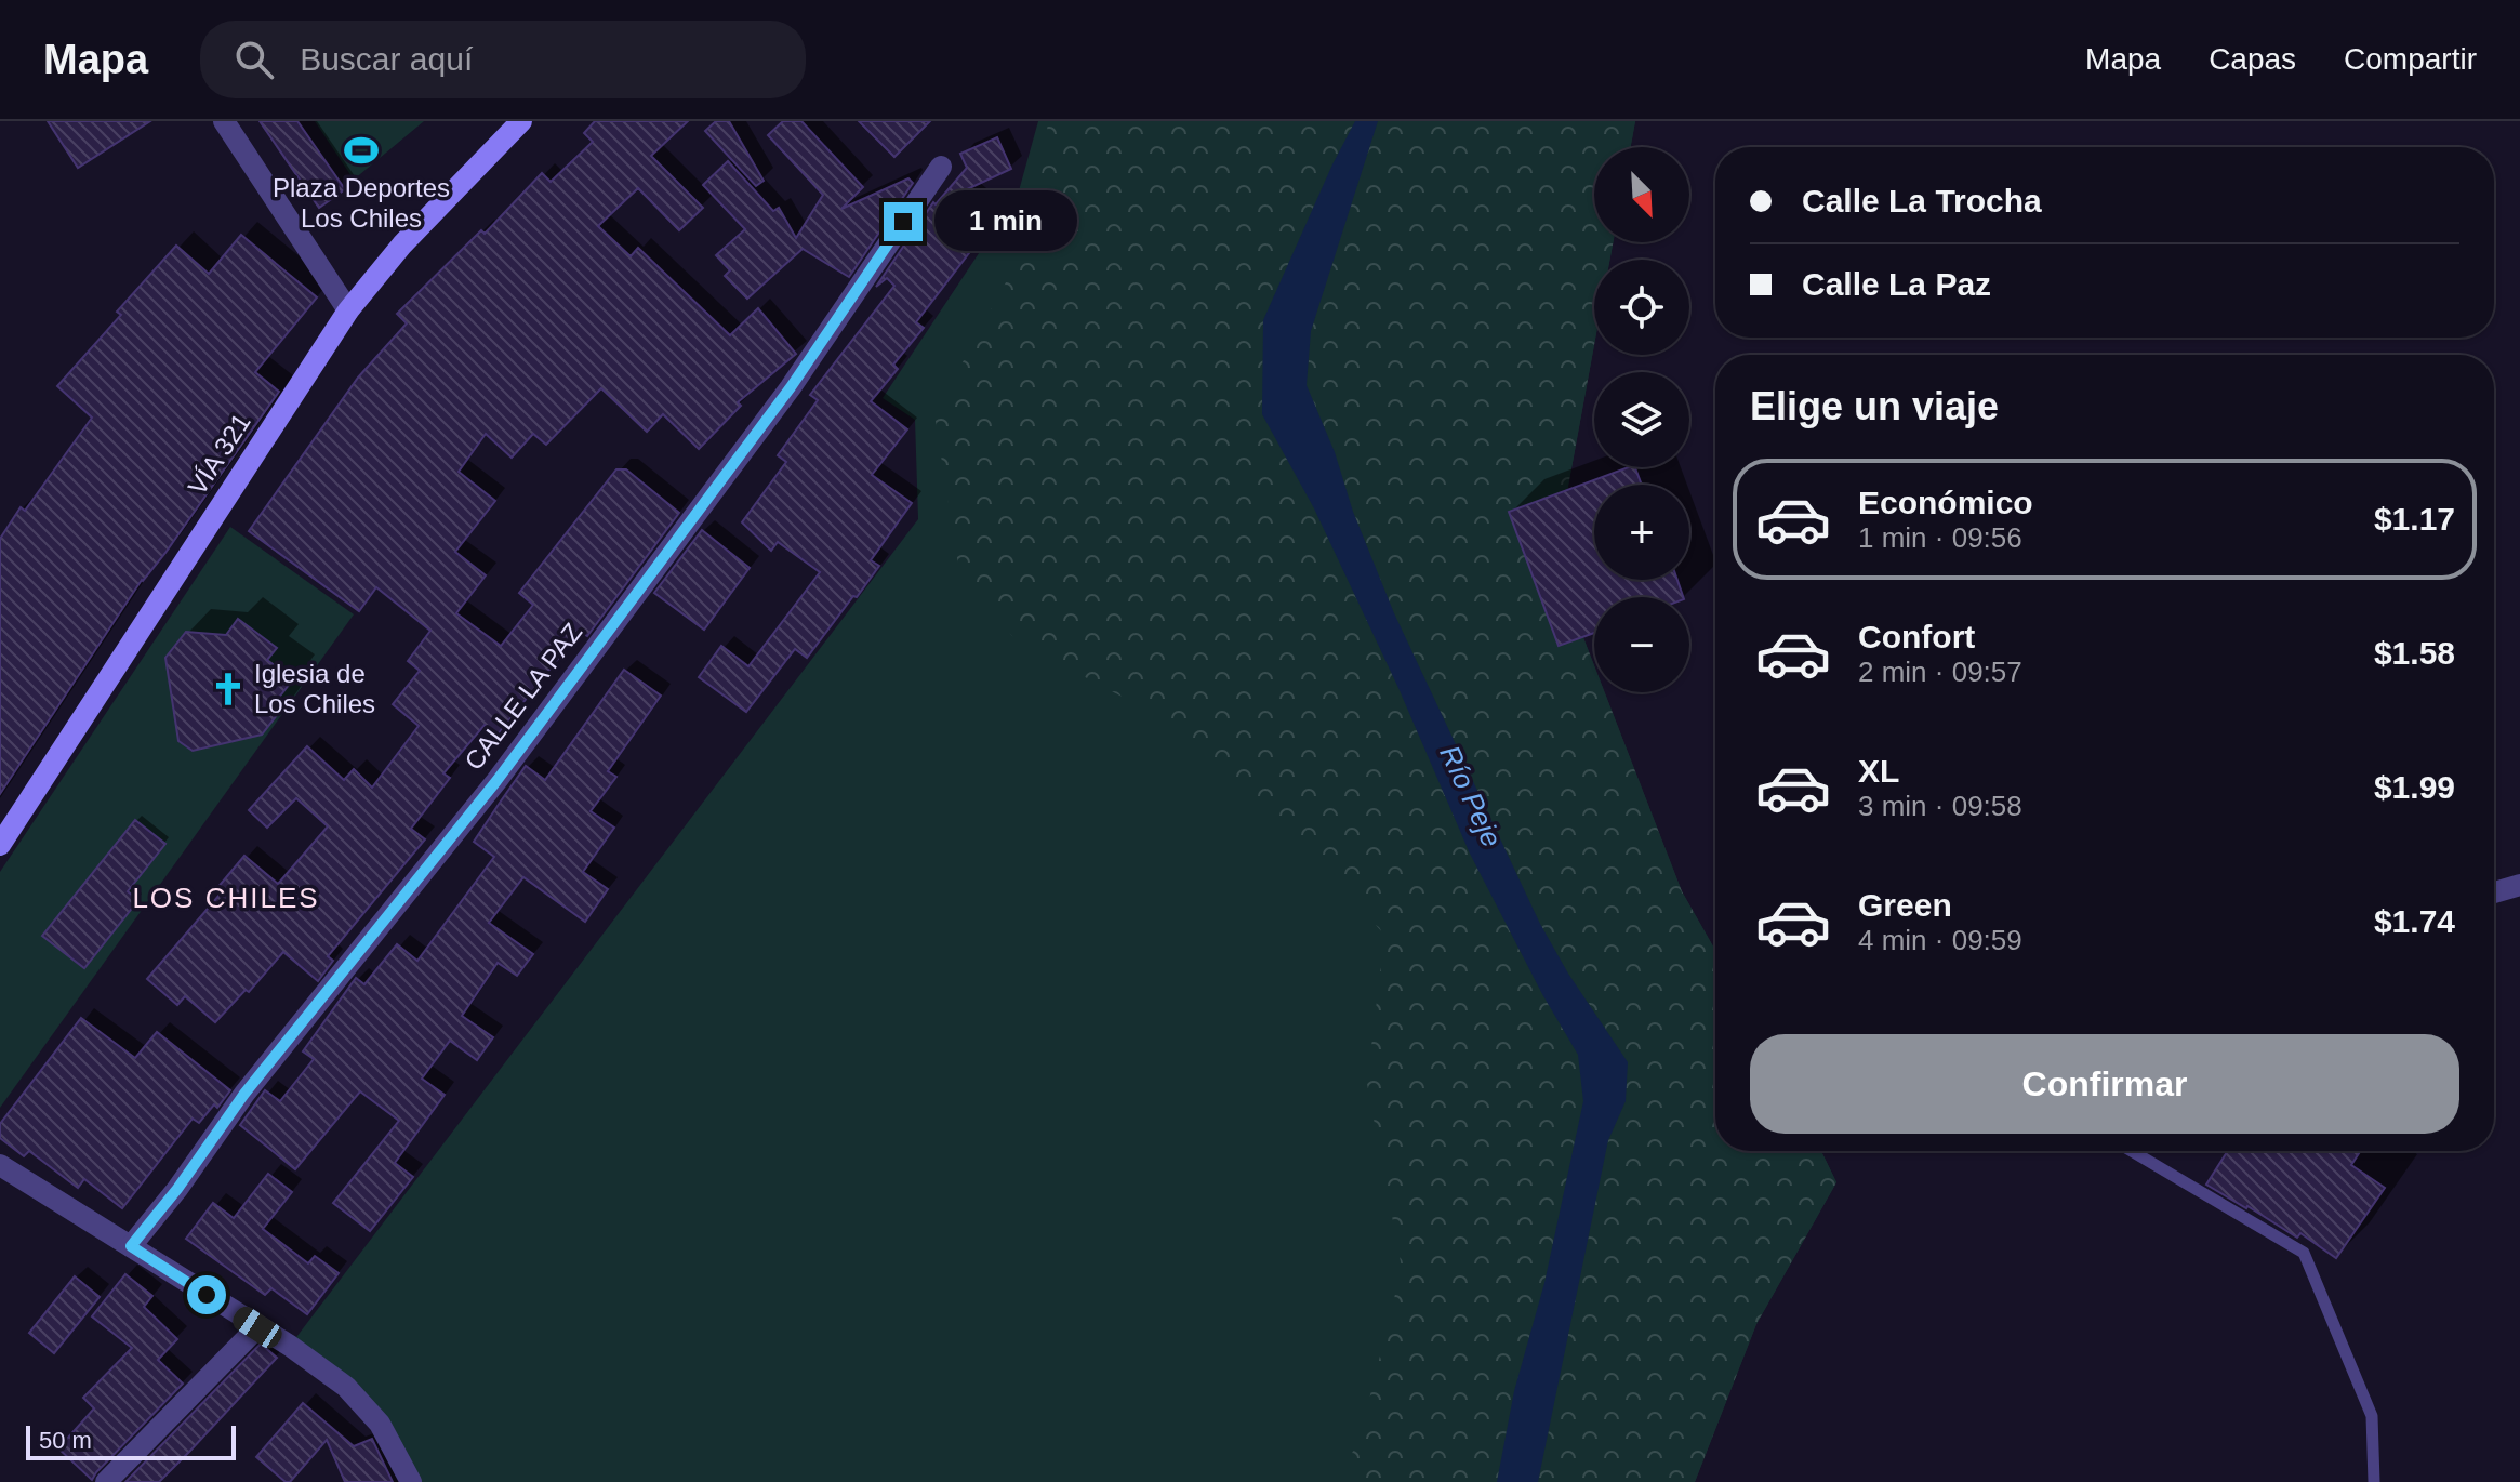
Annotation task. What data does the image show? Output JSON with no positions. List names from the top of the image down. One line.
{"streets":{"street":["VÍA 321","CALLE LA PAZ"]},"districts":["LOS CHILES"],"water":["Río Peje"],"places":{"sports":["Plaza Deportes Los Chiles"],"church":["Iglesia de Los Chiles"]},"scale_bar":"50 m","north":"bottom right","page":{"header":"Mapa","search":"Buscar aquí","nav":["Mapa","Capas","Compartir"],"map_buttons":["+","−"],"banner":["Calle La Trocha","Calle La Paz"],"bubble":"1 min","heading":"Elige un viaje","list":[{"name":"Económico","note":"1 min · 09:56","value":"$1.17"},{"name":"Confort","note":"2 min · 09:57","value":"$1.58"},{"name":"XL","note":"3 min · 09:58","value":"$1.99"},{"name":"Green","note":"4 min · 09:59","value":"$1.74"}],"buttons":"Confirmar","scale":"50 m"}}
